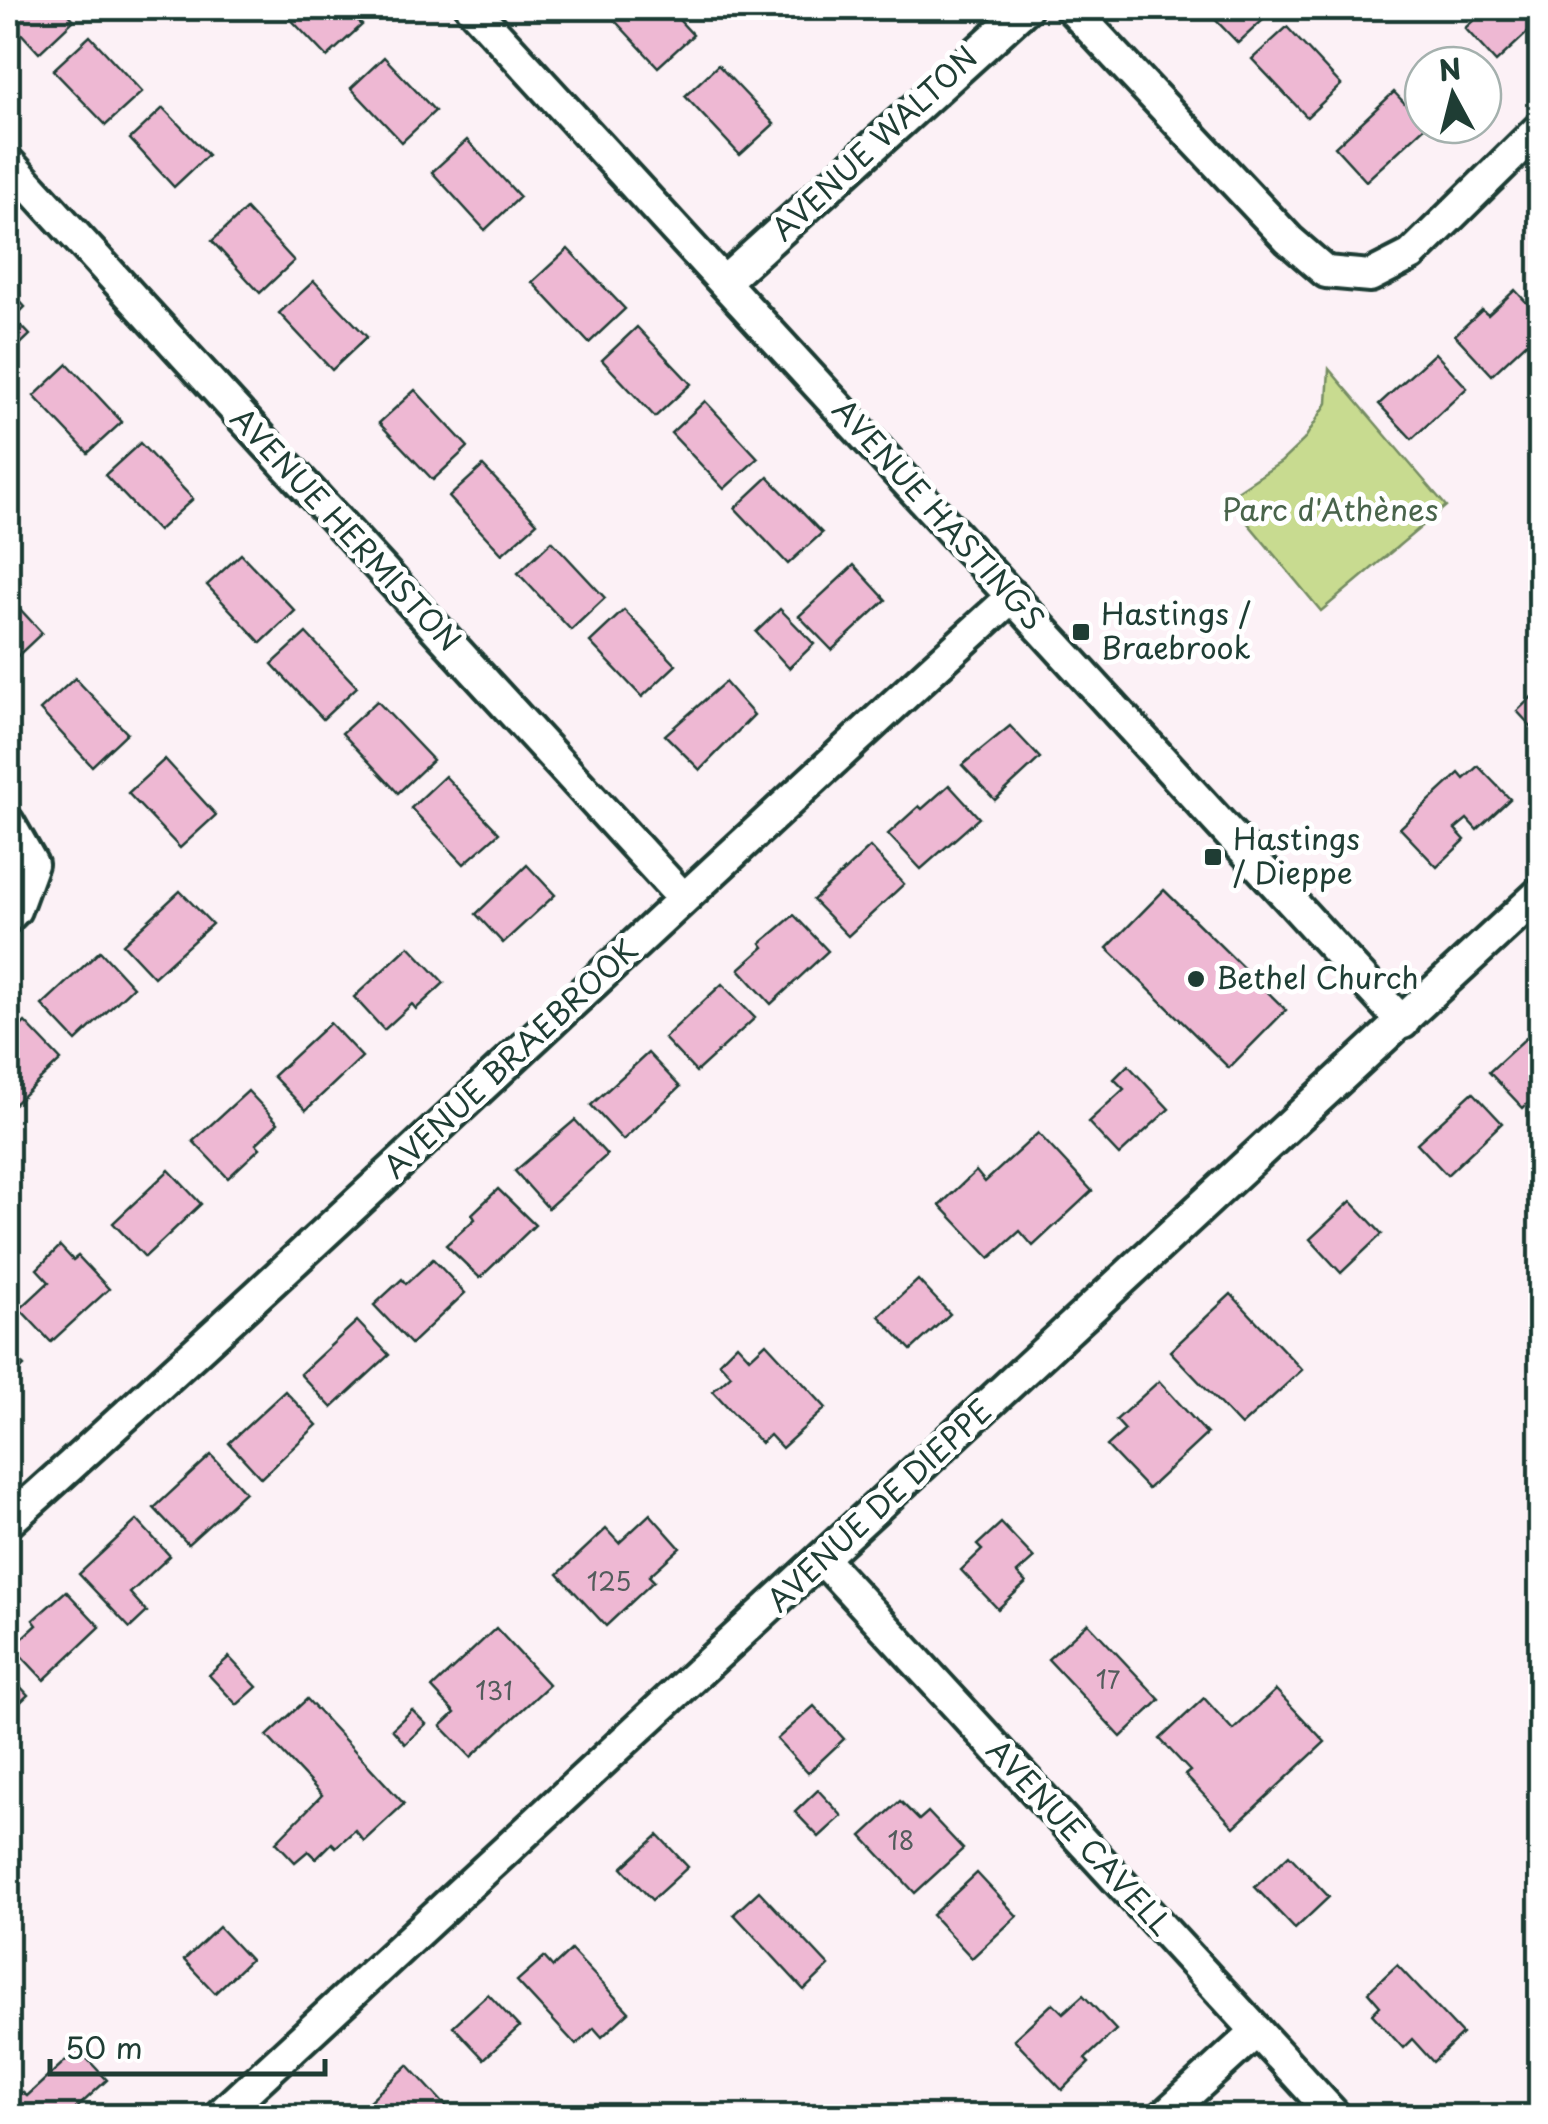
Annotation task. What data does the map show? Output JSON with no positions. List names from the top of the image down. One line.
{"streets":{"street":["AVENUE WALTON","AVENUE HASTINGS","AVENUE HERMISTON","AVENUE BRAEBROOK","AVENUE DE DIEPPE","AVENUE CAVELL"]},"crossings":[["AVENUE WALTON","AVENUE HASTINGS"],["AVENUE HASTINGS","AVENUE BRAEBROOK"],["AVENUE HASTINGS","AVENUE DE DIEPPE"],["AVENUE HERMISTON","AVENUE BRAEBROOK"],["AVENUE DE DIEPPE","AVENUE CAVELL"]],"parks":["Parc d'Athènes"],"places":{"transit":["Hastings / Braebrook","Hastings / Dieppe"],"other":["Bethel Church"]},"house_numbers":["125","17","131","18"],"scale_bar":"50 m","north":"top"}
